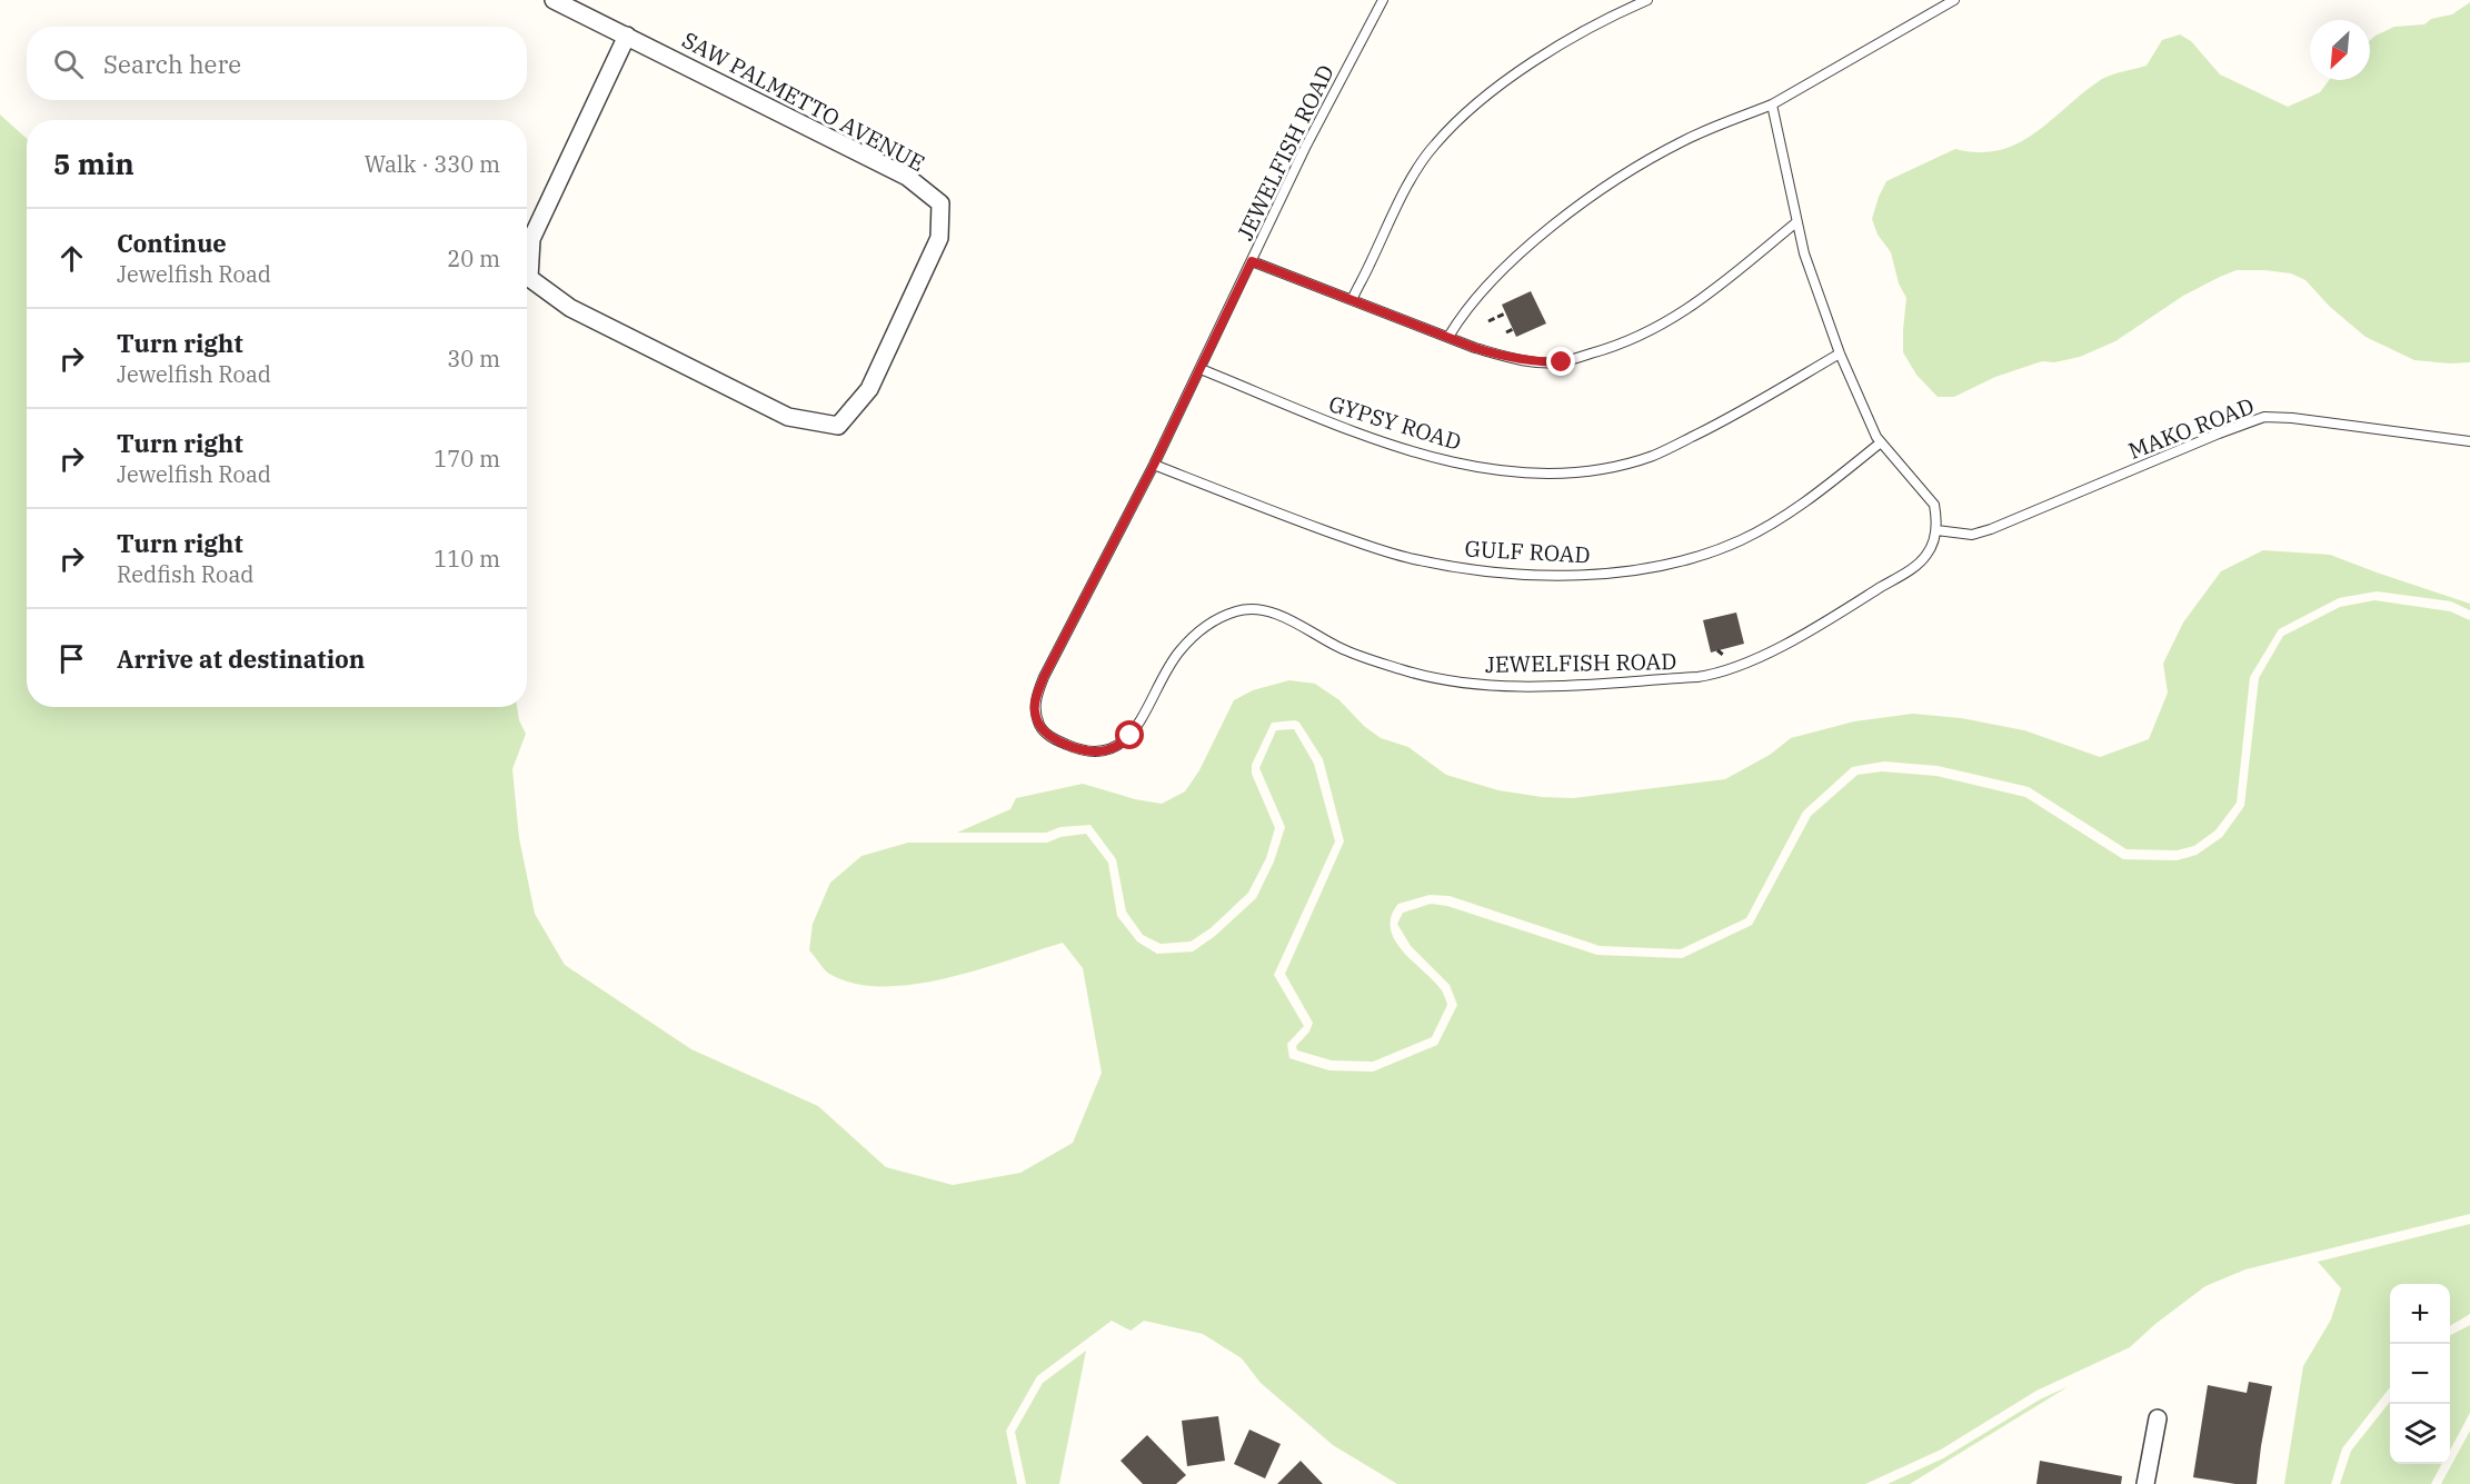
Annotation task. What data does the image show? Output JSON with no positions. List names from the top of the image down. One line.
{"streets":{"street":["SAW PALMETTO AVENUE"],"lane":["JEWELFISH ROAD","GYPSY ROAD","MAKO ROAD","GULF ROAD"]},"crossings":[["JEWELFISH ROAD","GYPSY ROAD"],["JEWELFISH ROAD","MAKO ROAD"],["JEWELFISH ROAD","GULF ROAD"]],"north":"bottom left","page":{"search":"Search here","heading":["5 min","Walk · 330 m"],"list":[["Continue","Jewelfish Road","20 m"],["Turn right","Jewelfish Road","30 m"],["Turn right","Jewelfish Road","170 m"],["Turn right","Redfish Road","110 m"],"Arrive at destination"],"map_buttons":["+","−"]}}
